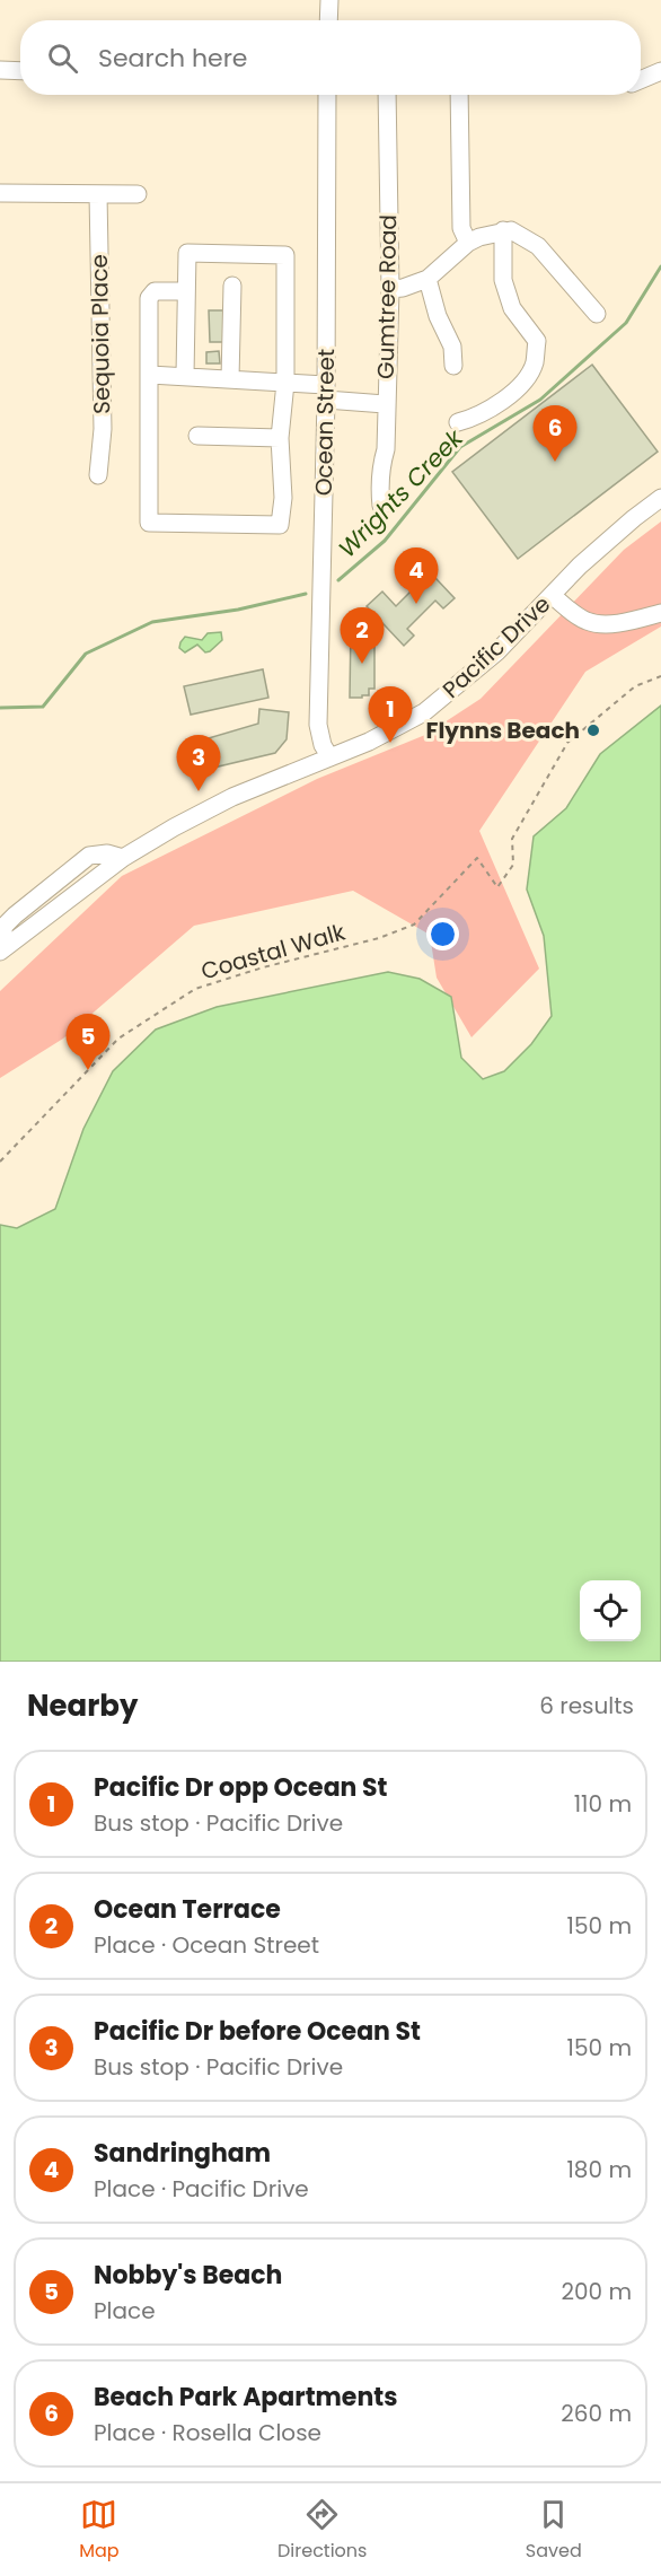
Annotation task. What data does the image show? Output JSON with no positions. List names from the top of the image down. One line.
{"streets":{"street":["Gumtree Road","Sequoia Place","Ocean Street","Pacific Drive"],"path":["Coastal Walk"]},"crossings":[["Ocean Street","Pacific Drive"]],"water":["Wrights Creek"],"places":["Flynns Beach"],"page":{"search":"Search here","pins":["6","4","2","1","3","5"],"heading":["Nearby","6 results"],"list":[{"mark":"1","name":"Pacific Dr opp Ocean St","note":"Bus stop · Pacific Drive","value":"110 m"},{"mark":"2","name":"Ocean Terrace","note":"Place · Ocean Street","value":"150 m"},{"mark":"3","name":"Pacific Dr before Ocean St","note":"Bus stop · Pacific Drive","value":"150 m"},{"mark":"4","name":"Sandringham","note":"Place · Pacific Drive","value":"180 m"},{"mark":"5","name":"Nobby's Beach","note":"Place","value":"200 m"},{"mark":"6","name":"Beach Park Apartments","note":"Place · Rosella Close","value":"260 m"}],"nav":["Map","Directions","Saved"]}}
